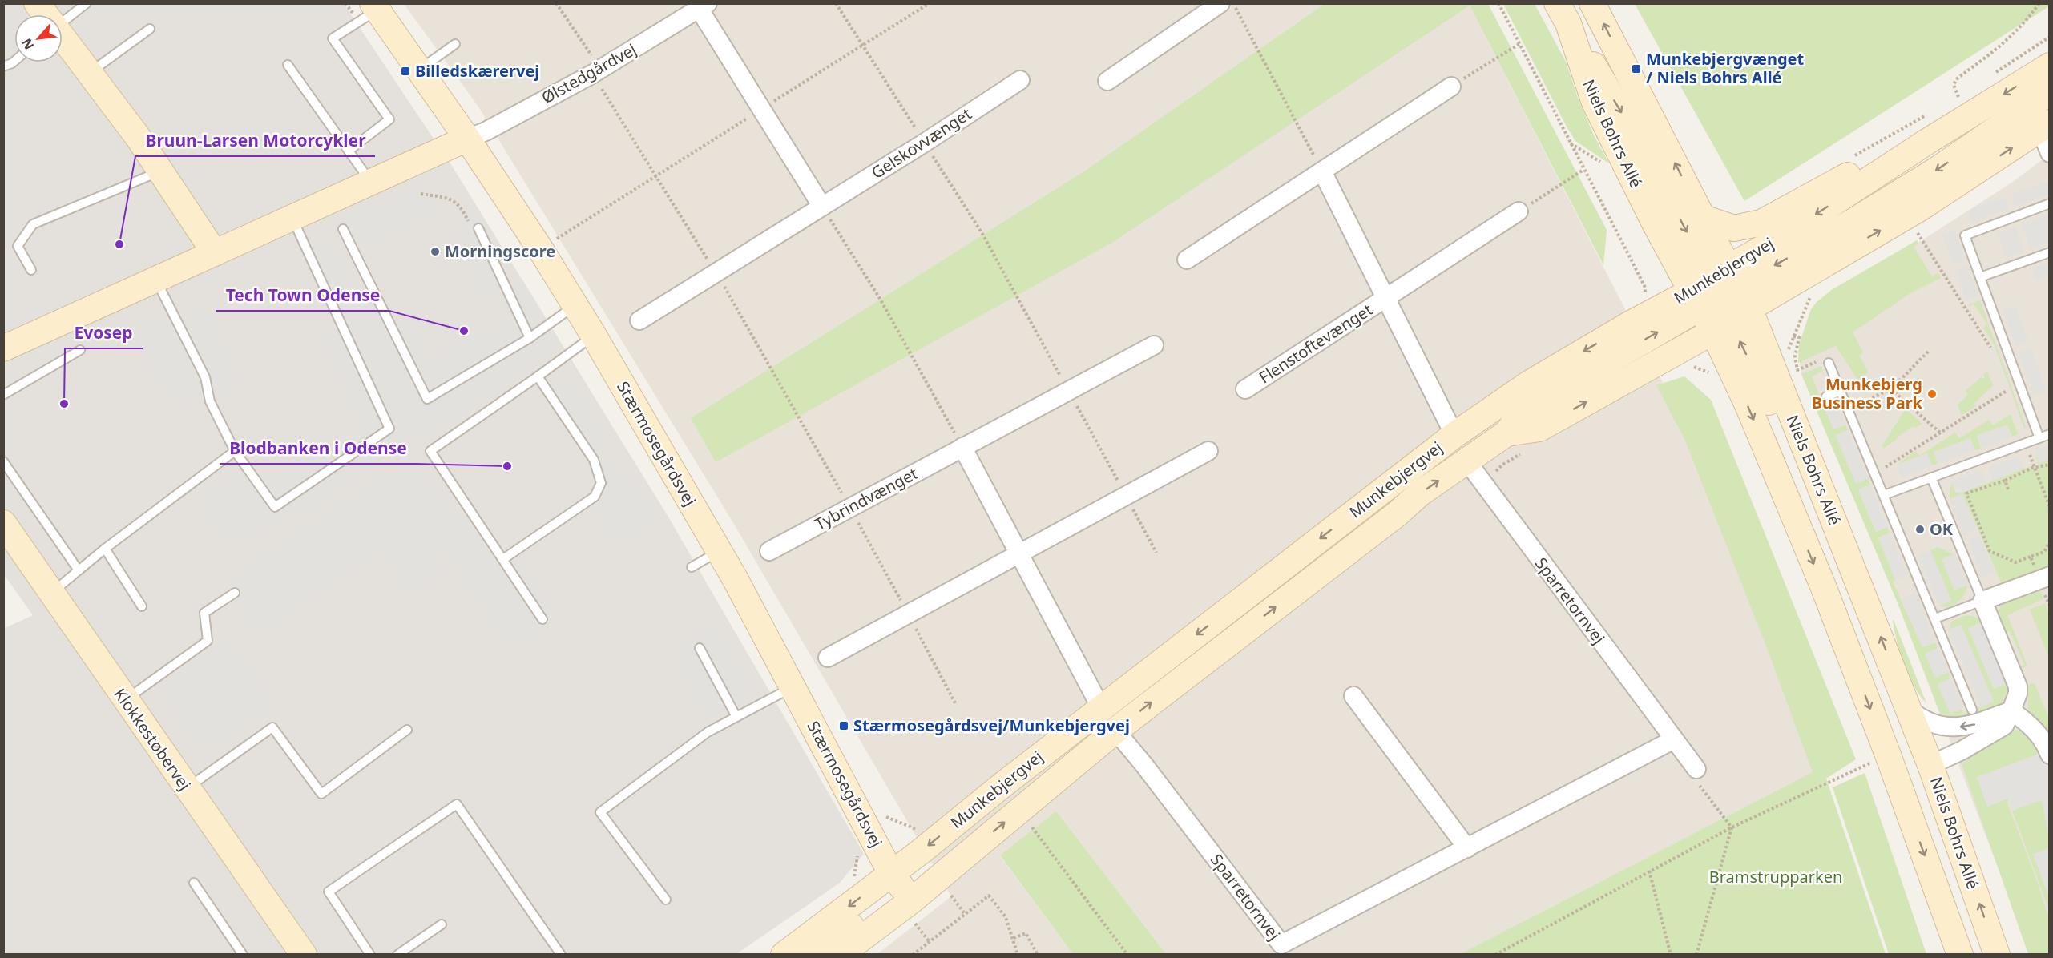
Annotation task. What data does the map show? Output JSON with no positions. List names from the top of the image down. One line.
{"streets":{"street":["Ølstedgårdvej","Niels Bohrs Allé","Gelskovvænget","Munkebjergvej","Flenstoftevænget","Stærmosegårdsvej","Tybrindvænget","Sparretornvej","Klokkestøbervej"]},"crossings":[["Ølstedgårdvej","Stærmosegårdsvej"],["Niels Bohrs Allé","Munkebjergvej"],["Munkebjergvej","Flenstoftevænget"],["Munkebjergvej","Stærmosegårdsvej"],["Munkebjergvej","Sparretornvej"]],"parks":["Bramstrupparken"],"places":{"transit":["Munkebjergvænget / Niels Bohrs Allé","Billedskærervej","Stærmosegårdsvej/Munkebjergvej"],"other":["Bruun-Larsen Motorcykler","Morningscore","Tech Town Odense","Munkebjerg Business Park","Evosep","Blodbanken i Odense","OK"]},"north":"bottom left"}
